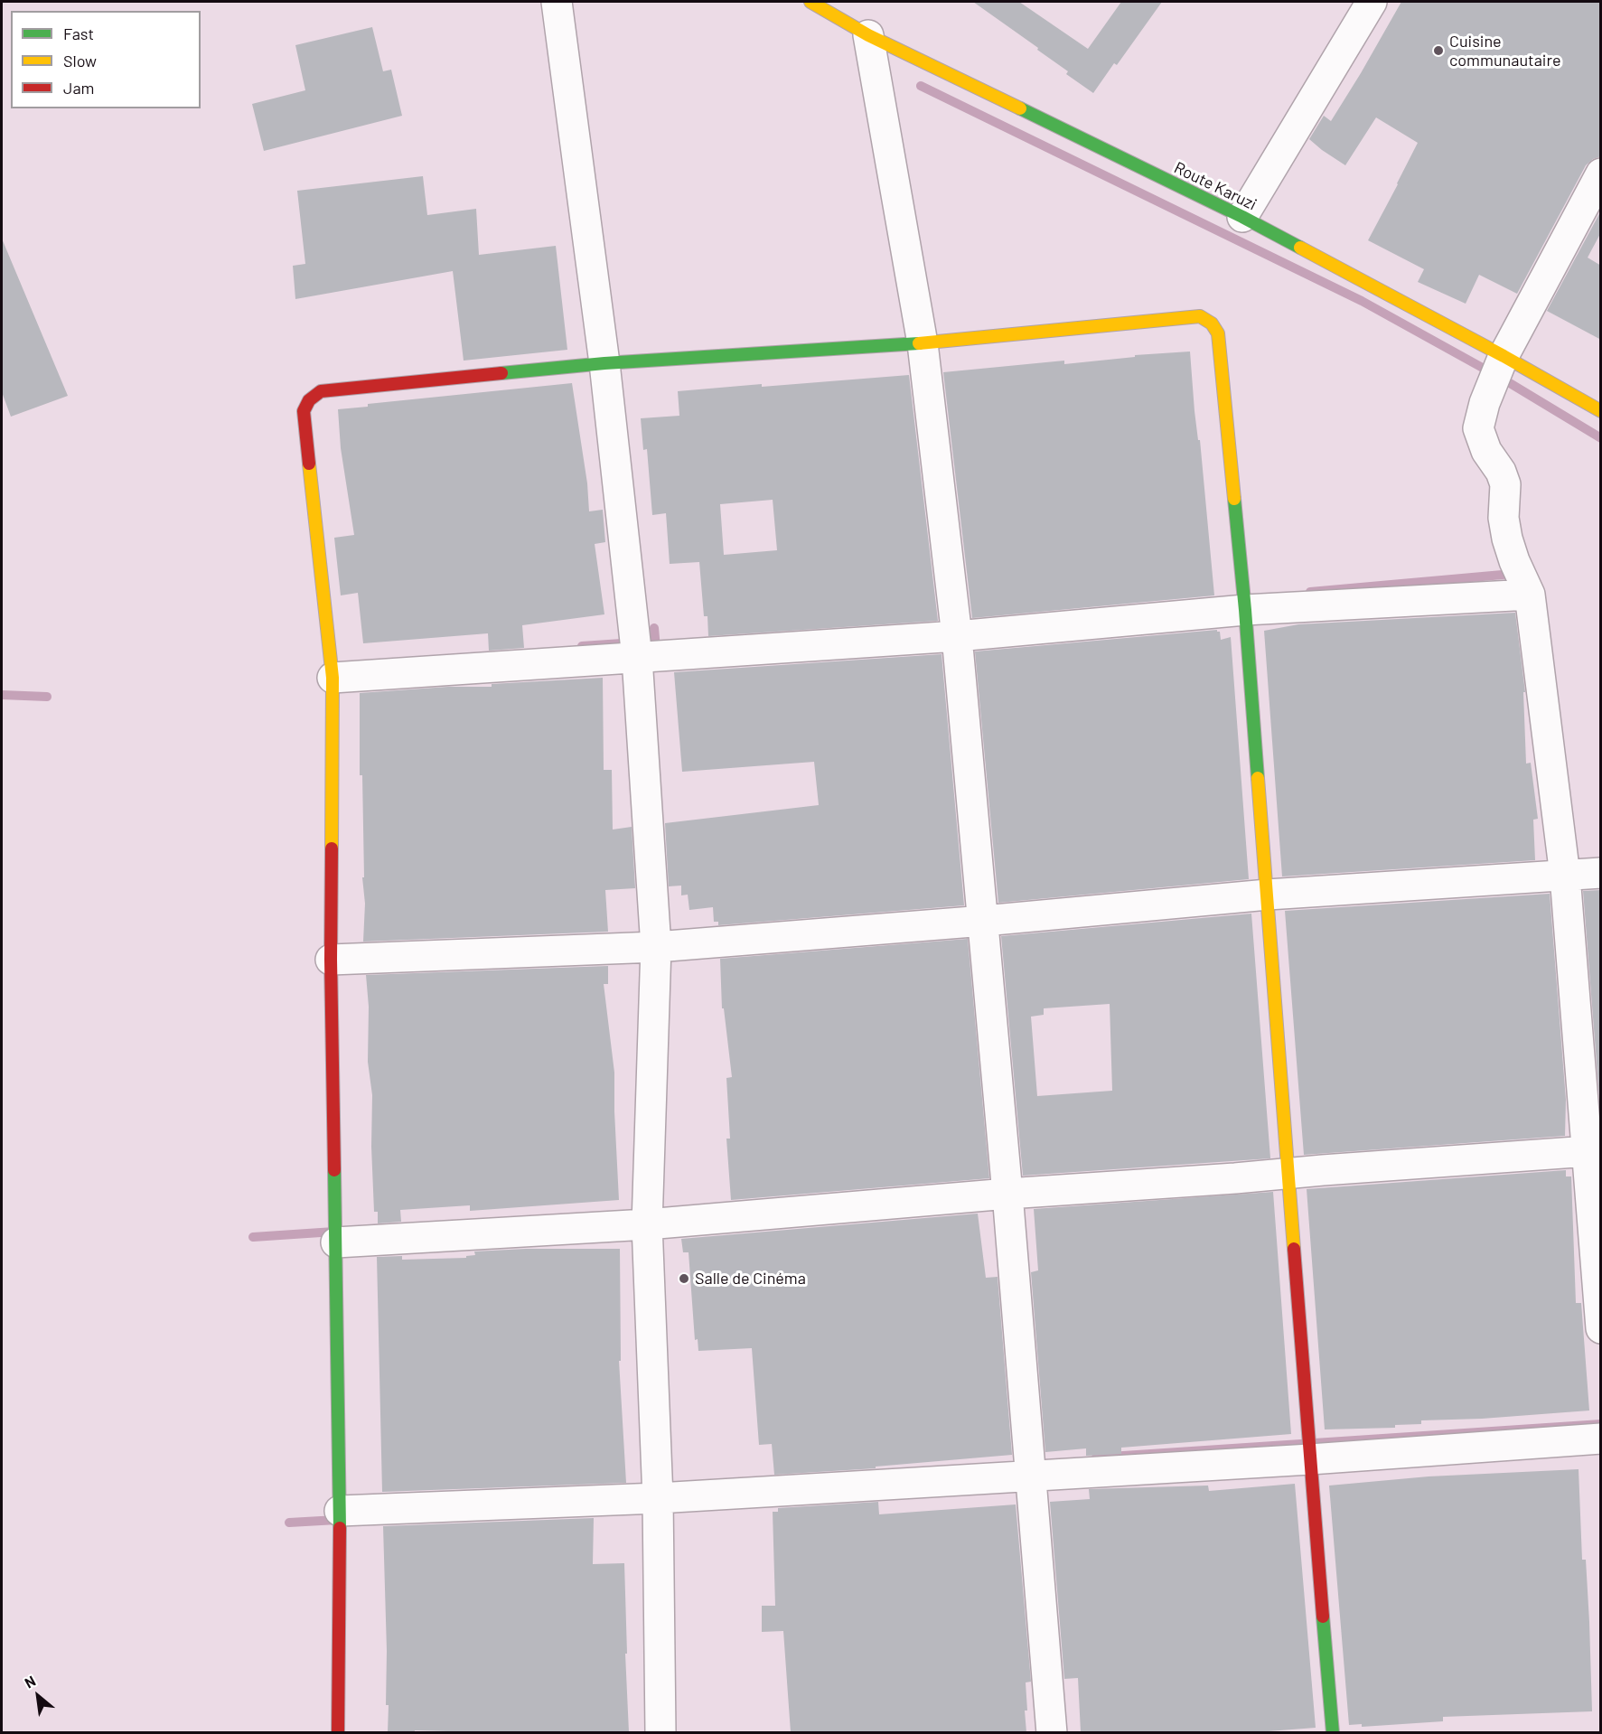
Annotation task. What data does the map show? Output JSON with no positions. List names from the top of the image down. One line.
{"streets":{"street":["Route Karuzi"]},"places":["Cuisine communautaire","Salle de Cinéma"],"legend":["Fast","Slow","Jam"],"north":"top left"}
